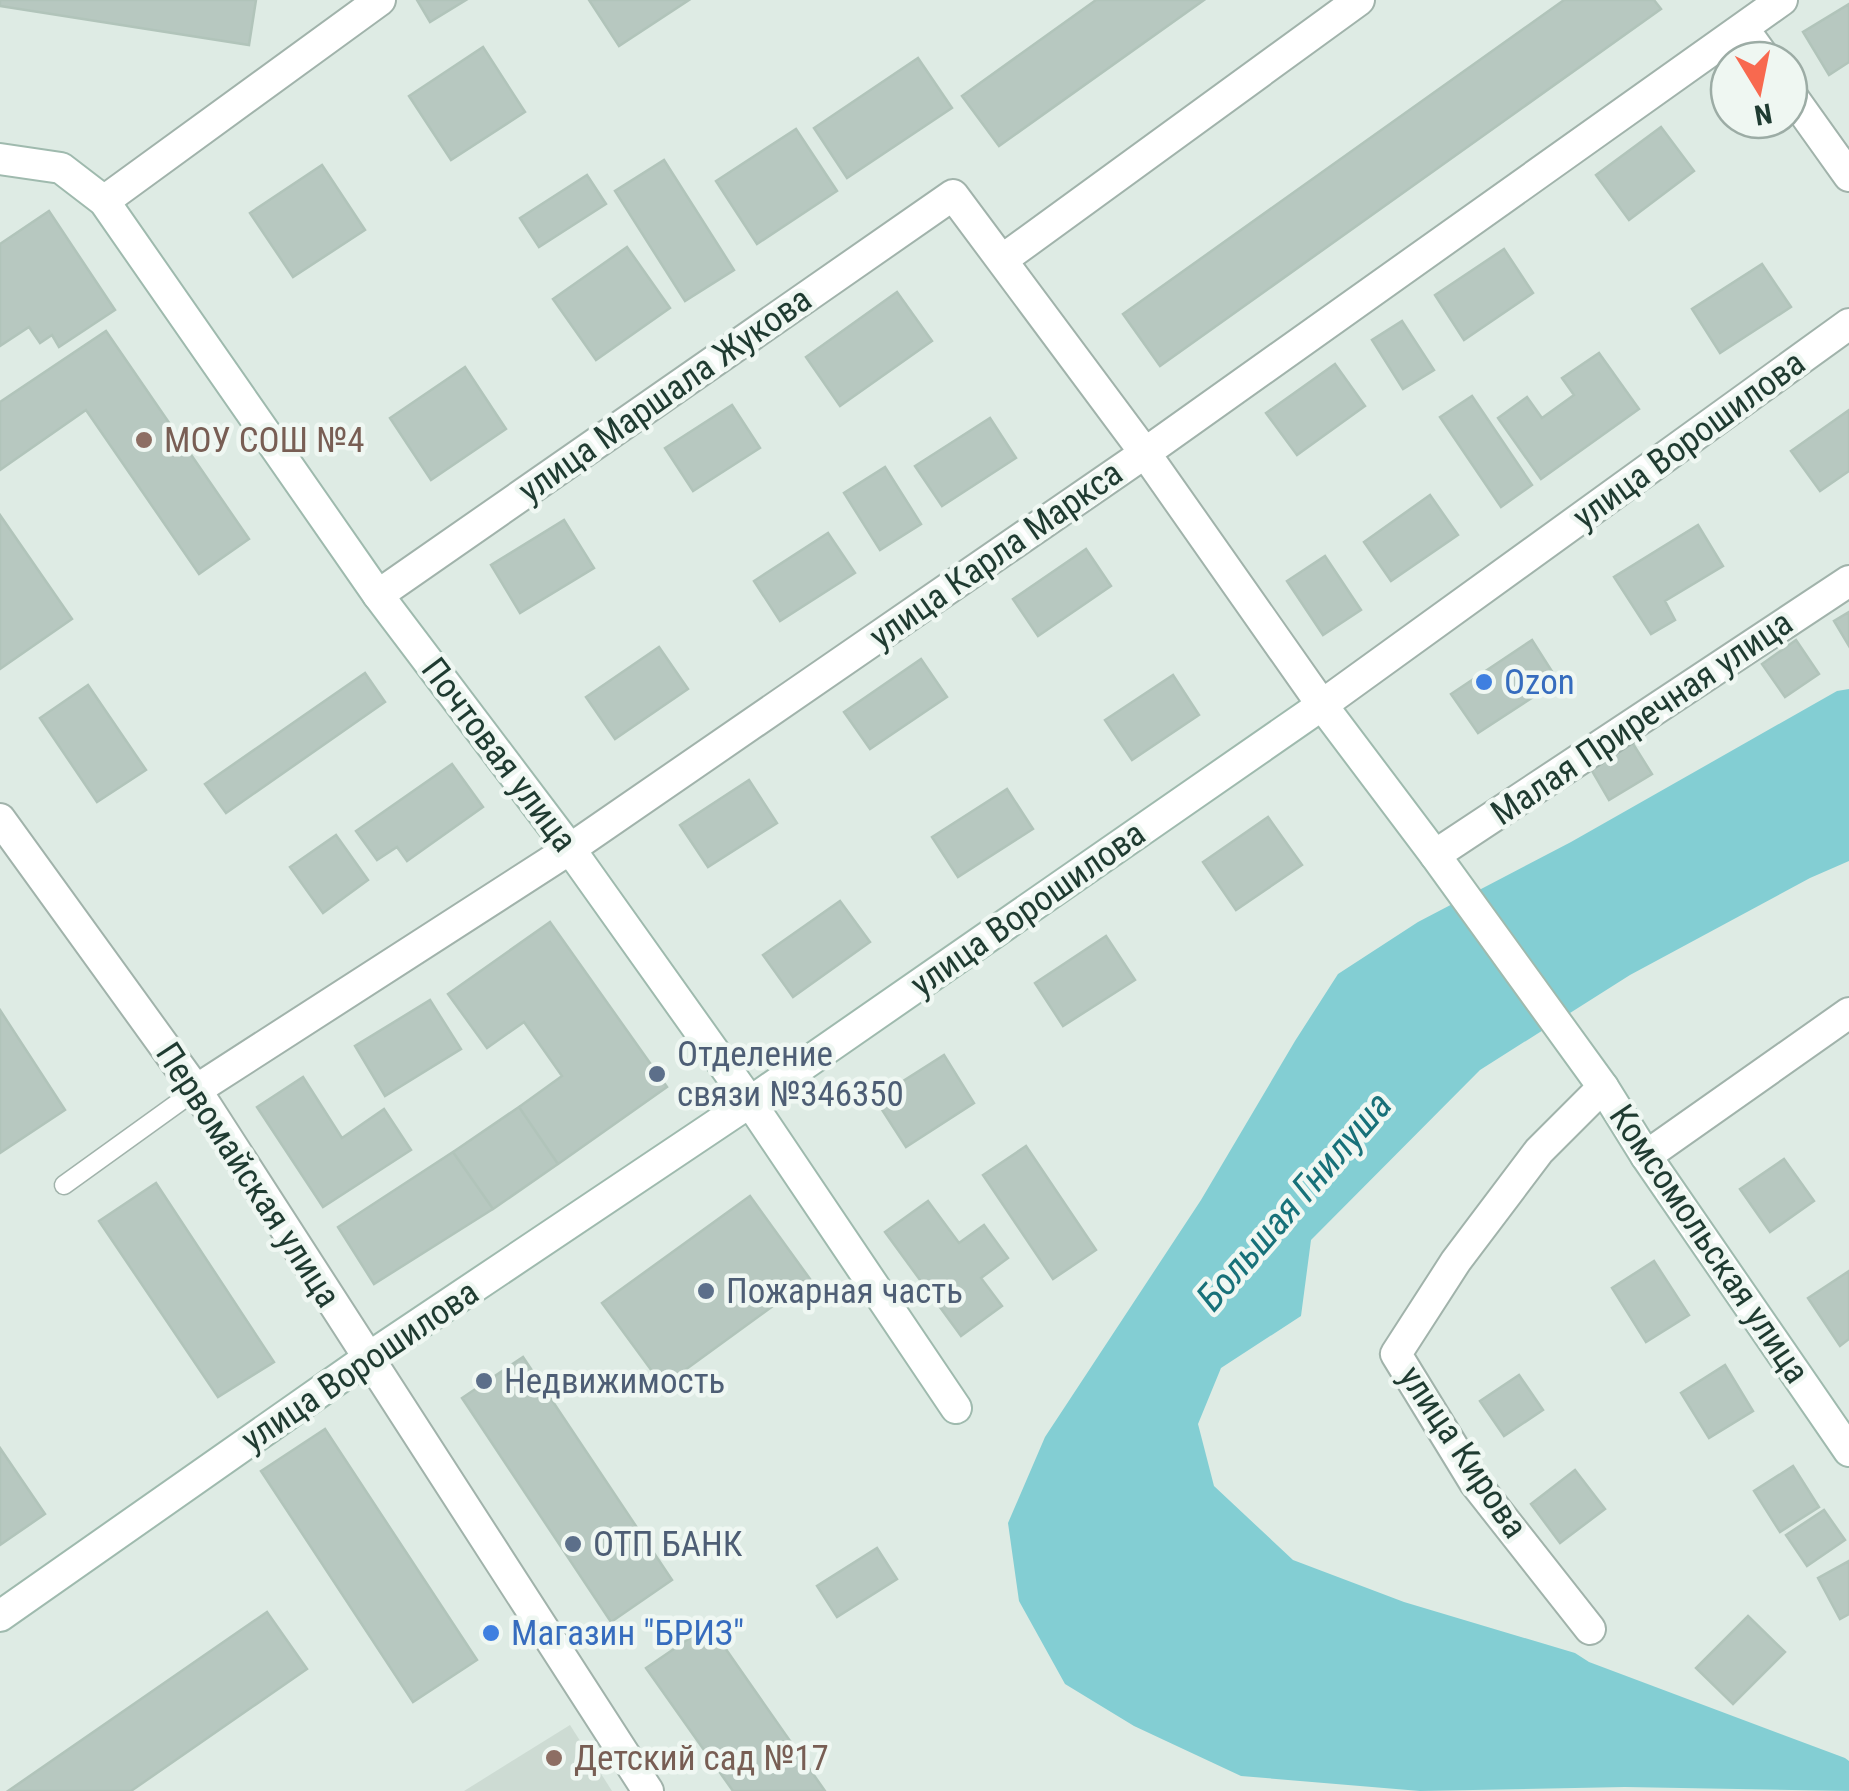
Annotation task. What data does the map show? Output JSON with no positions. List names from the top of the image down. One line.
{"streets":{"street":["улица Маршала Жукова","улица Ворошилова","улица Карла Маркса","Малая Приречная улица","Почтовая улица","Первомайская улица","Комсомольская улица","улица Кирова"]},"crossings":[["улица Маршала Жукова","Почтовая улица"],["улица Ворошилова","Почтовая улица"],["улица Ворошилова","Первомайская улица"],["улица Карла Маркса","Почтовая улица"],["улица Карла Маркса","Первомайская улица"],["Малая Приречная улица","Комсомольская улица"],["Комсомольская улица","улица Кирова"]],"water":["Большая Гнилуша"],"places":["МОУ СОШ №4","Ozon","Отделение связи №346350","Пожарная часть","Недвижимость","ОТП БАНК","Магазин \"БРИЗ\"","Детский сад №17"],"north":"bottom"}
